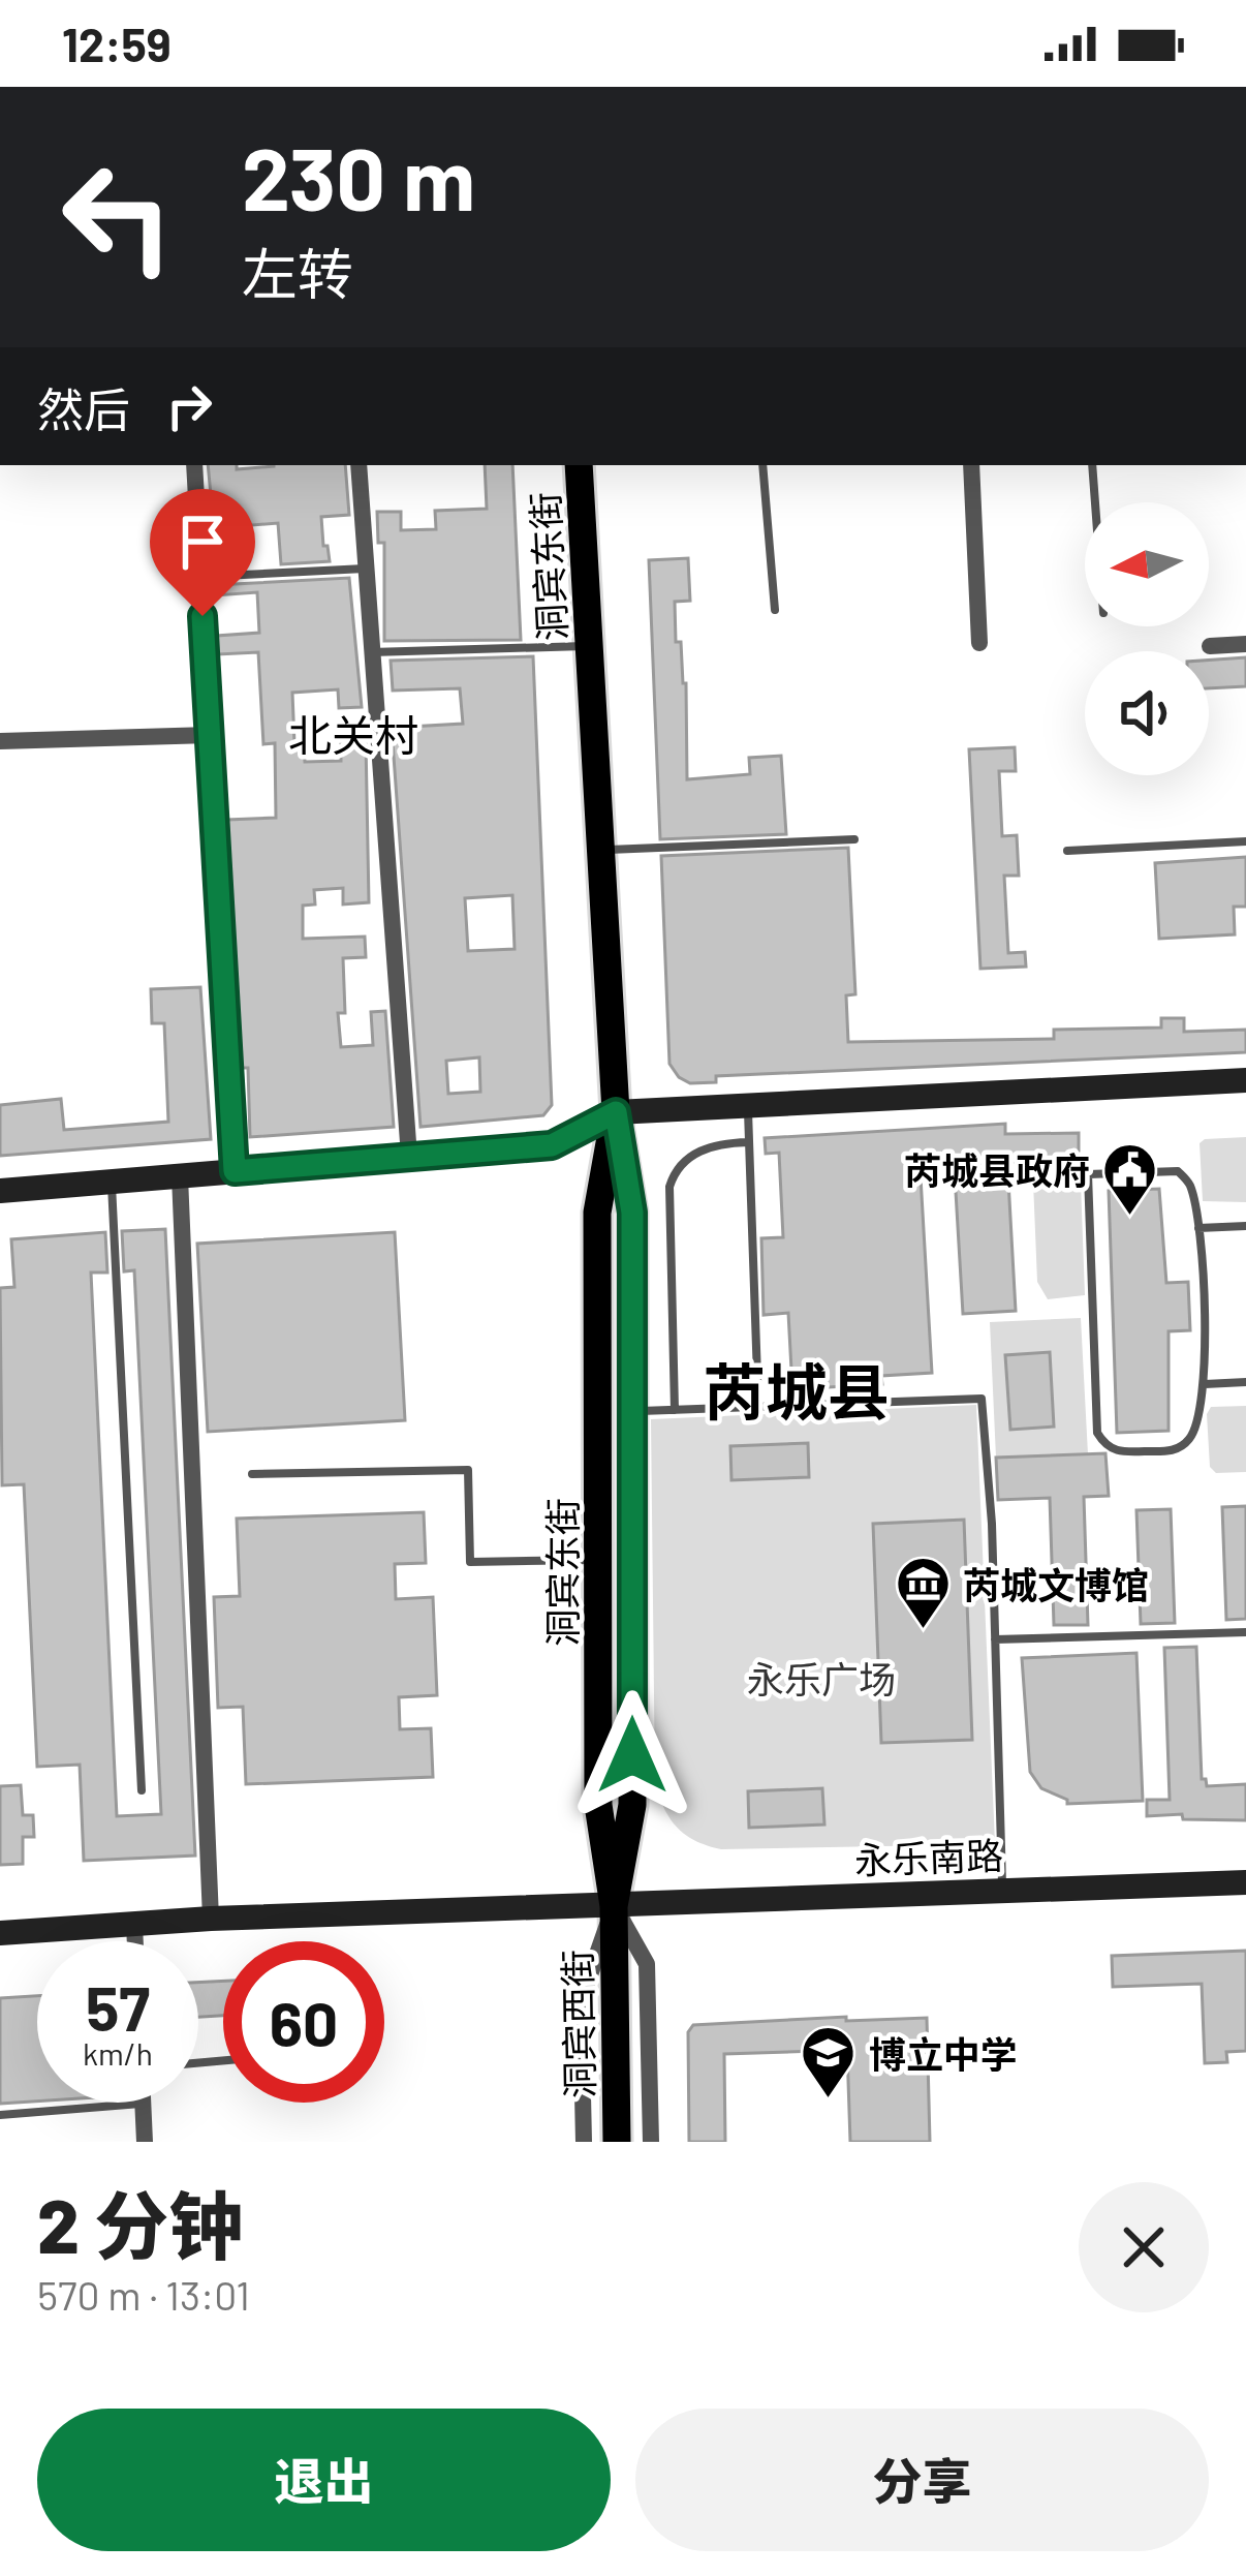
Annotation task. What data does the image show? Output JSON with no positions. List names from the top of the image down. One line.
{"streets":{"main road":["洞宾东街","洞宾西街"],"street":["永乐南路"]},"crossings":[["洞宾东街","永乐南路"],["洞宾东街","洞宾西街"],["永乐南路","洞宾西街"]],"districts":["北关村","芮城县"],"parks":["永乐广场"],"places":{"public building":["芮城县政府"],"museum":["芮城文博馆"],"school or university":["博立中学"]},"north":"left","page":{"status":"12:59","turn":["230 m","左转"],"then":"然后","speed":"57 km/h","limit":"60","heading":["2 分钟","570 m · 13:01"],"buttons":["退出","分享"]}}
